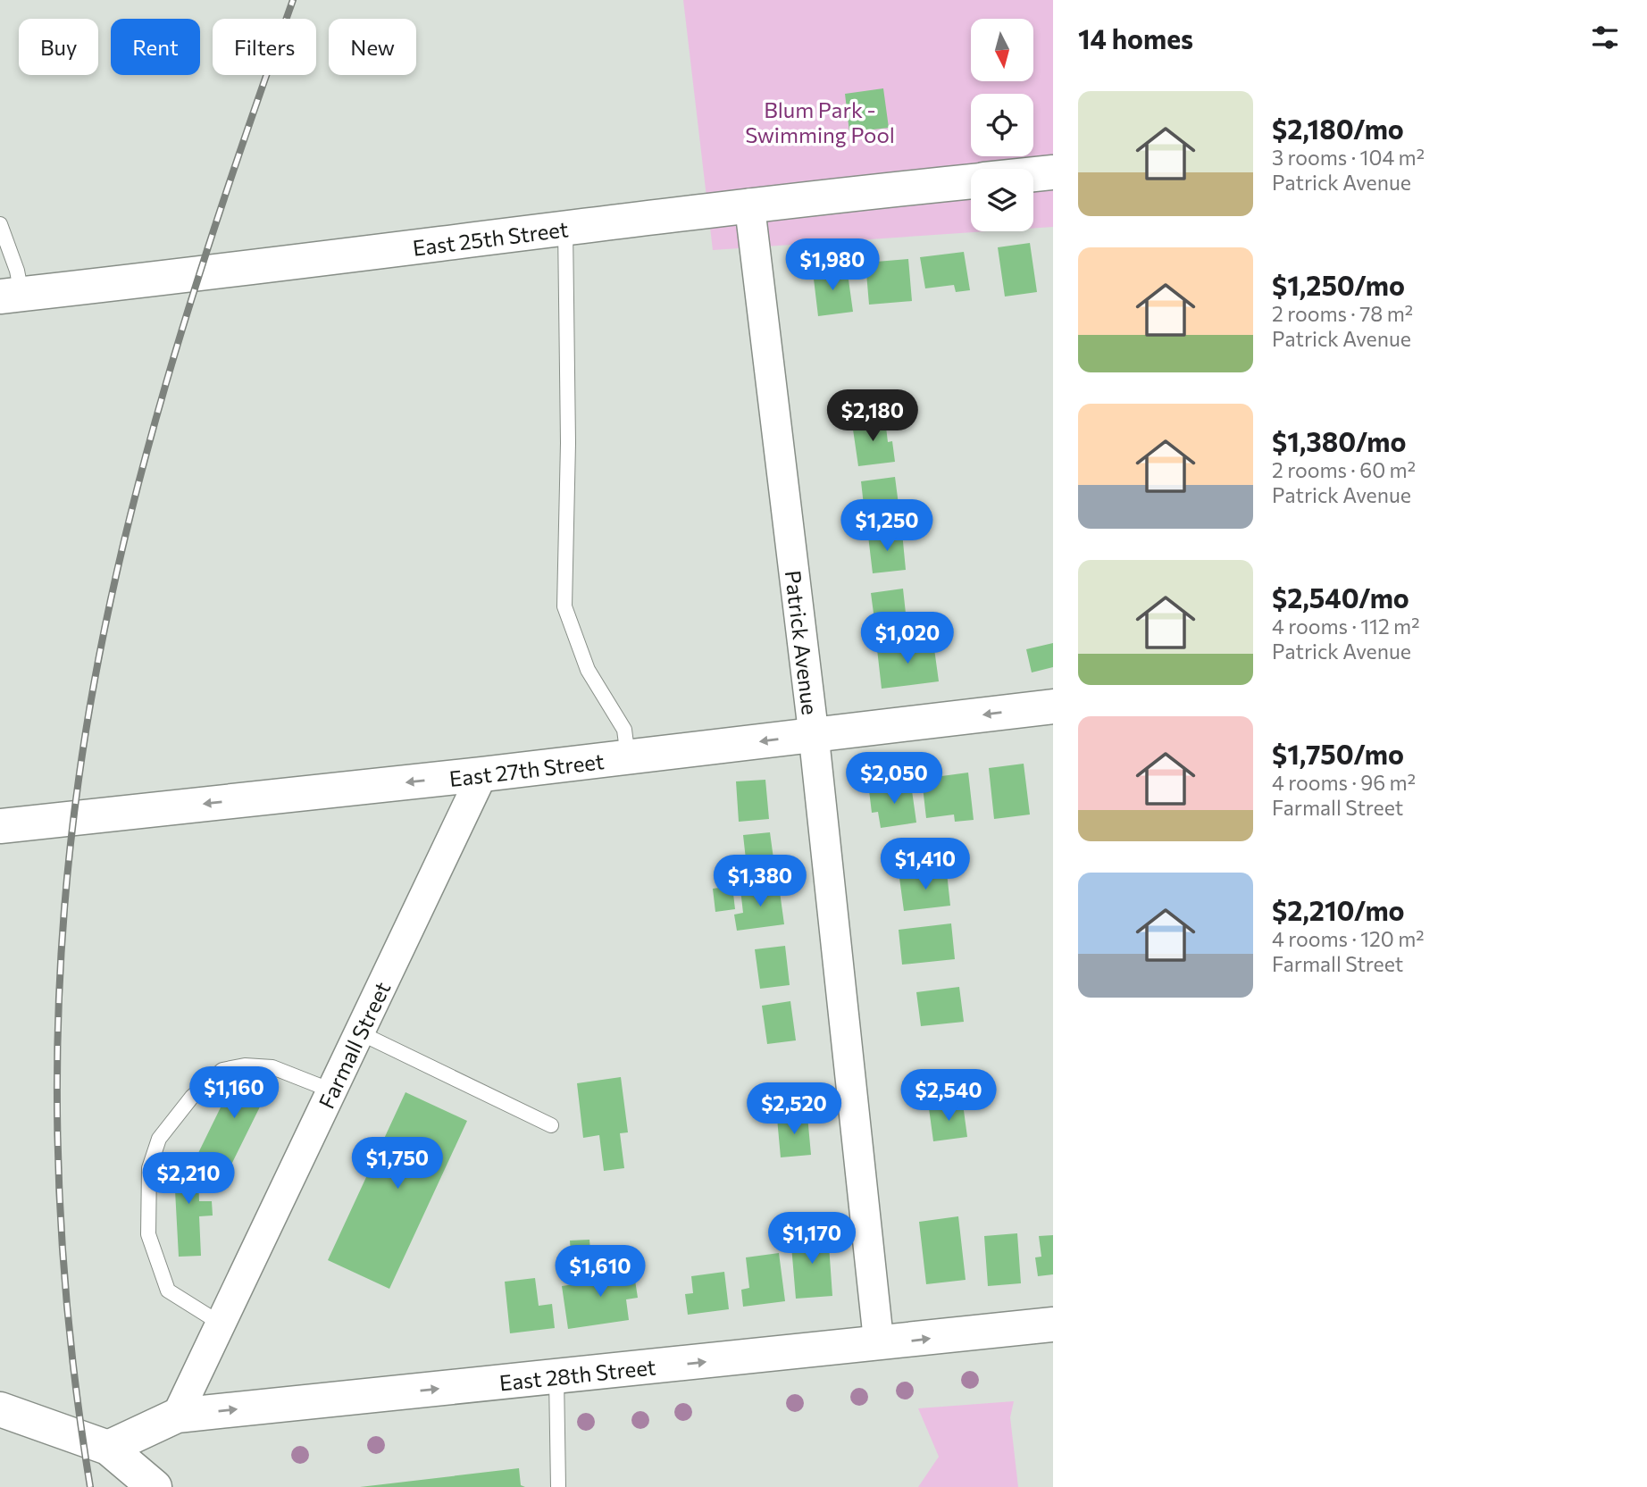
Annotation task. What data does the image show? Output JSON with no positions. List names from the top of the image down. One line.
{"streets":{"street":["East 25th Street","Patrick Avenue","East 27th Street","Farmall Street","East 28th Street"]},"crossings":[["East 25th Street","Patrick Avenue"],["Patrick Avenue","East 27th Street"],["Patrick Avenue","East 28th Street"],["East 27th Street","Farmall Street"],["Farmall Street","East 28th Street"]],"one_way":["East 27th Street","East 28th Street"],"parks":["Blum Park - Swimming Pool"],"north":"bottom","page":{"heading":"14 homes","chip":["Buy","Rent","Filters","New"],"list":[{"name":"$2,180/mo","note":"3 rooms · 104 m² · Patrick Avenue"},{"name":"$1,250/mo","note":"2 rooms · 78 m² · Patrick Avenue"},{"name":"$1,380/mo","note":"2 rooms · 60 m² · Patrick Avenue"},{"name":"$2,540/mo","note":"4 rooms · 112 m² · Patrick Avenue"},{"name":"$1,750/mo","note":"4 rooms · 96 m² · Farmall Street"},{"name":"$2,210/mo","note":"4 rooms · 120 m² · Farmall Street"}],"price":["$1,980","$2,180","$1,250","$1,020","$2,050","$1,410","$1,380","$1,160","$2,540","$2,520","$1,750","$2,210","$1,170","$1,610"]}}
